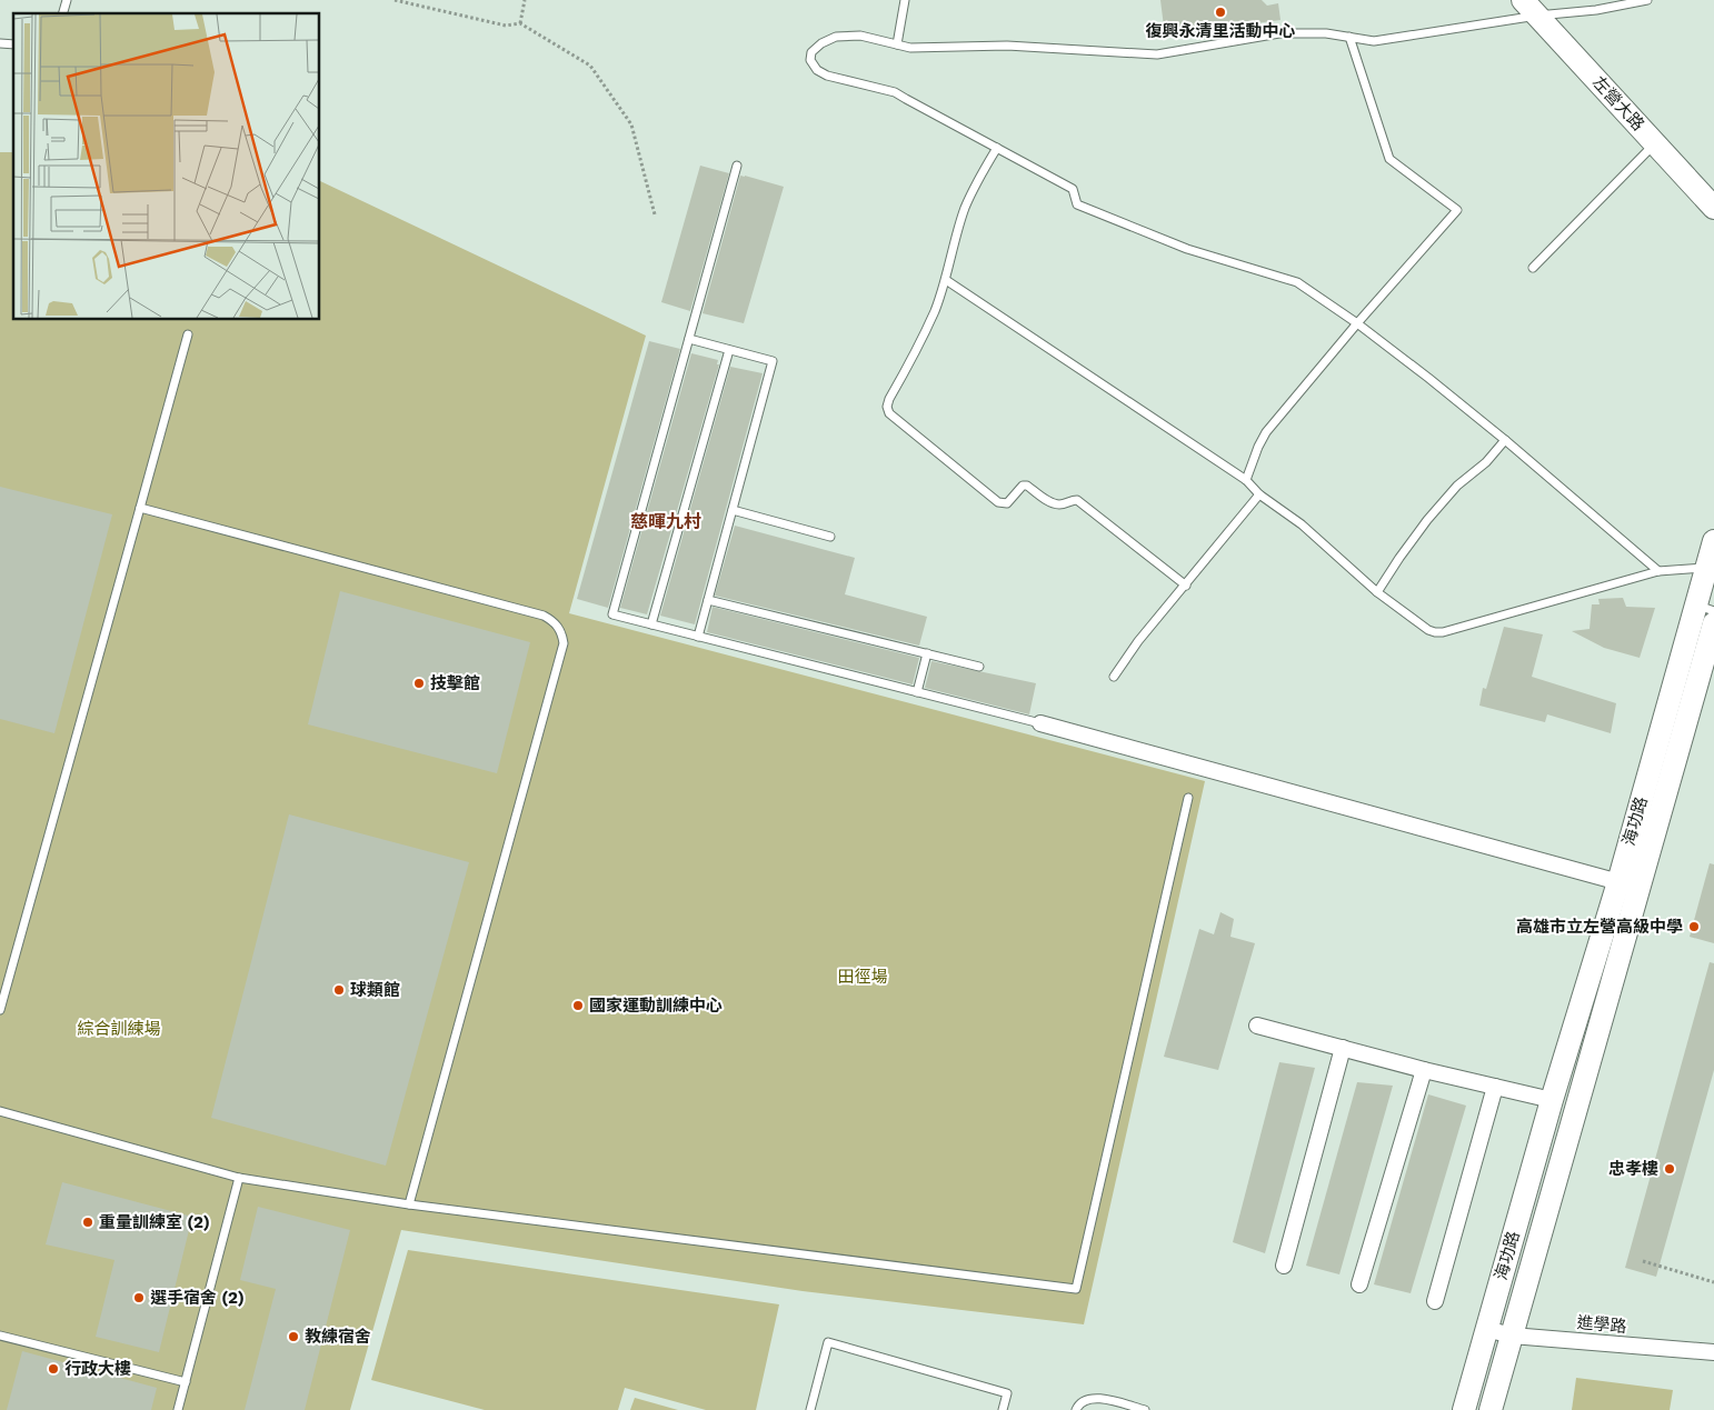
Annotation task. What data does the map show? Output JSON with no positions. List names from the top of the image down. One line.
{"streets":{"street":["左營大路","海功路","進學路"]},"crossings":[["海功路","進學路"]],"districts":["慈暉九村"],"parks":["田徑場","綜合訓練場"],"places":["復興永清里活動中心","技擊館","高雄市立左營高級中學","球類館","國家運動訓練中心","忠孝樓","重量訓練室 (2)","選手宿舍 (2)","教練宿舍","行政大樓"]}
